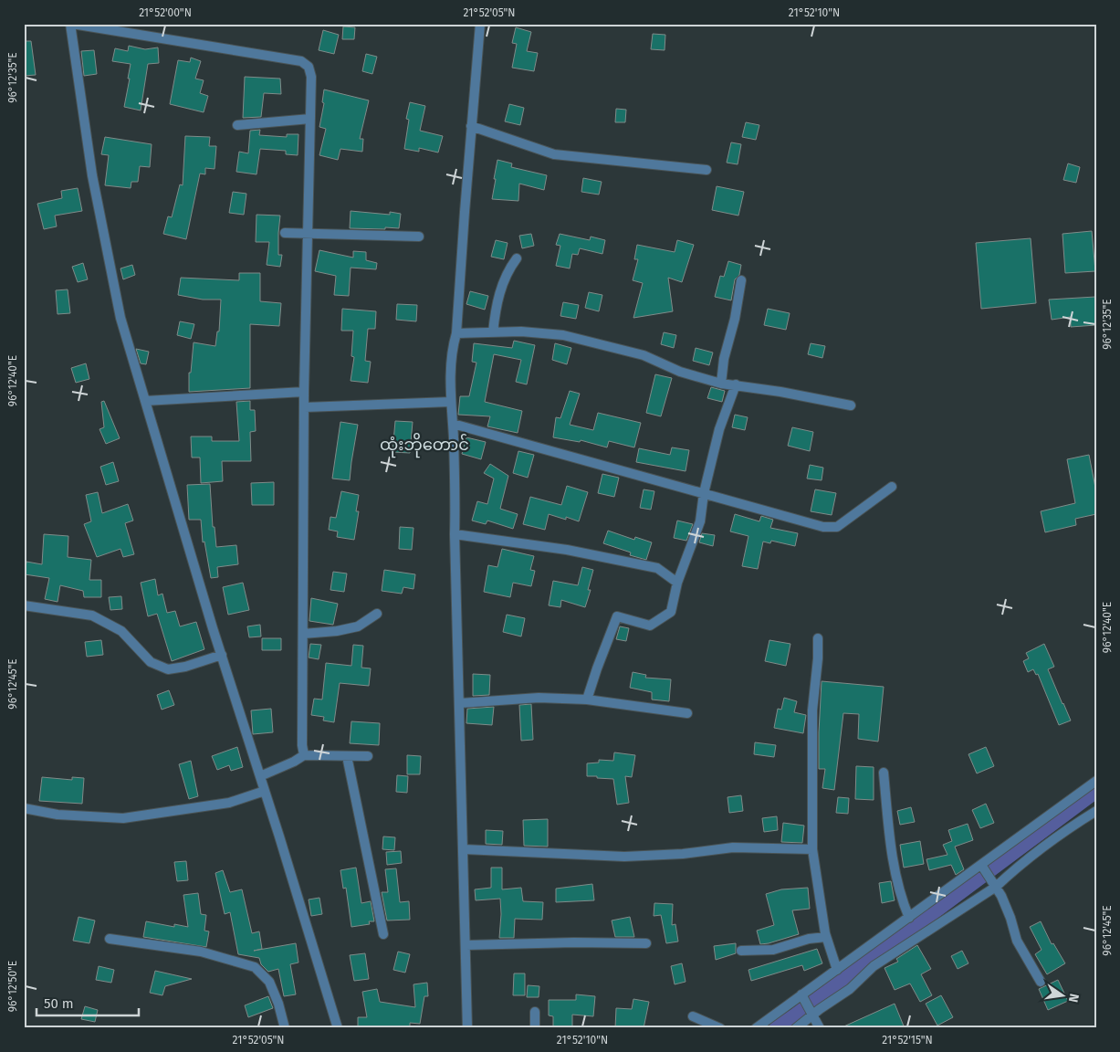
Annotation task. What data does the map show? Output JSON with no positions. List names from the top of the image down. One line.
{"districts":["ထုံးဘိုတောင်"],"scale_bar":"50 m","north":"right","coordinates":["21°52'00\"N","21°52'05\"N","21°52'10\"N","96°12'35\"E","96°12'40\"E","96°12'45\"E","96°12'50\"E","21°52'15\"N"]}
